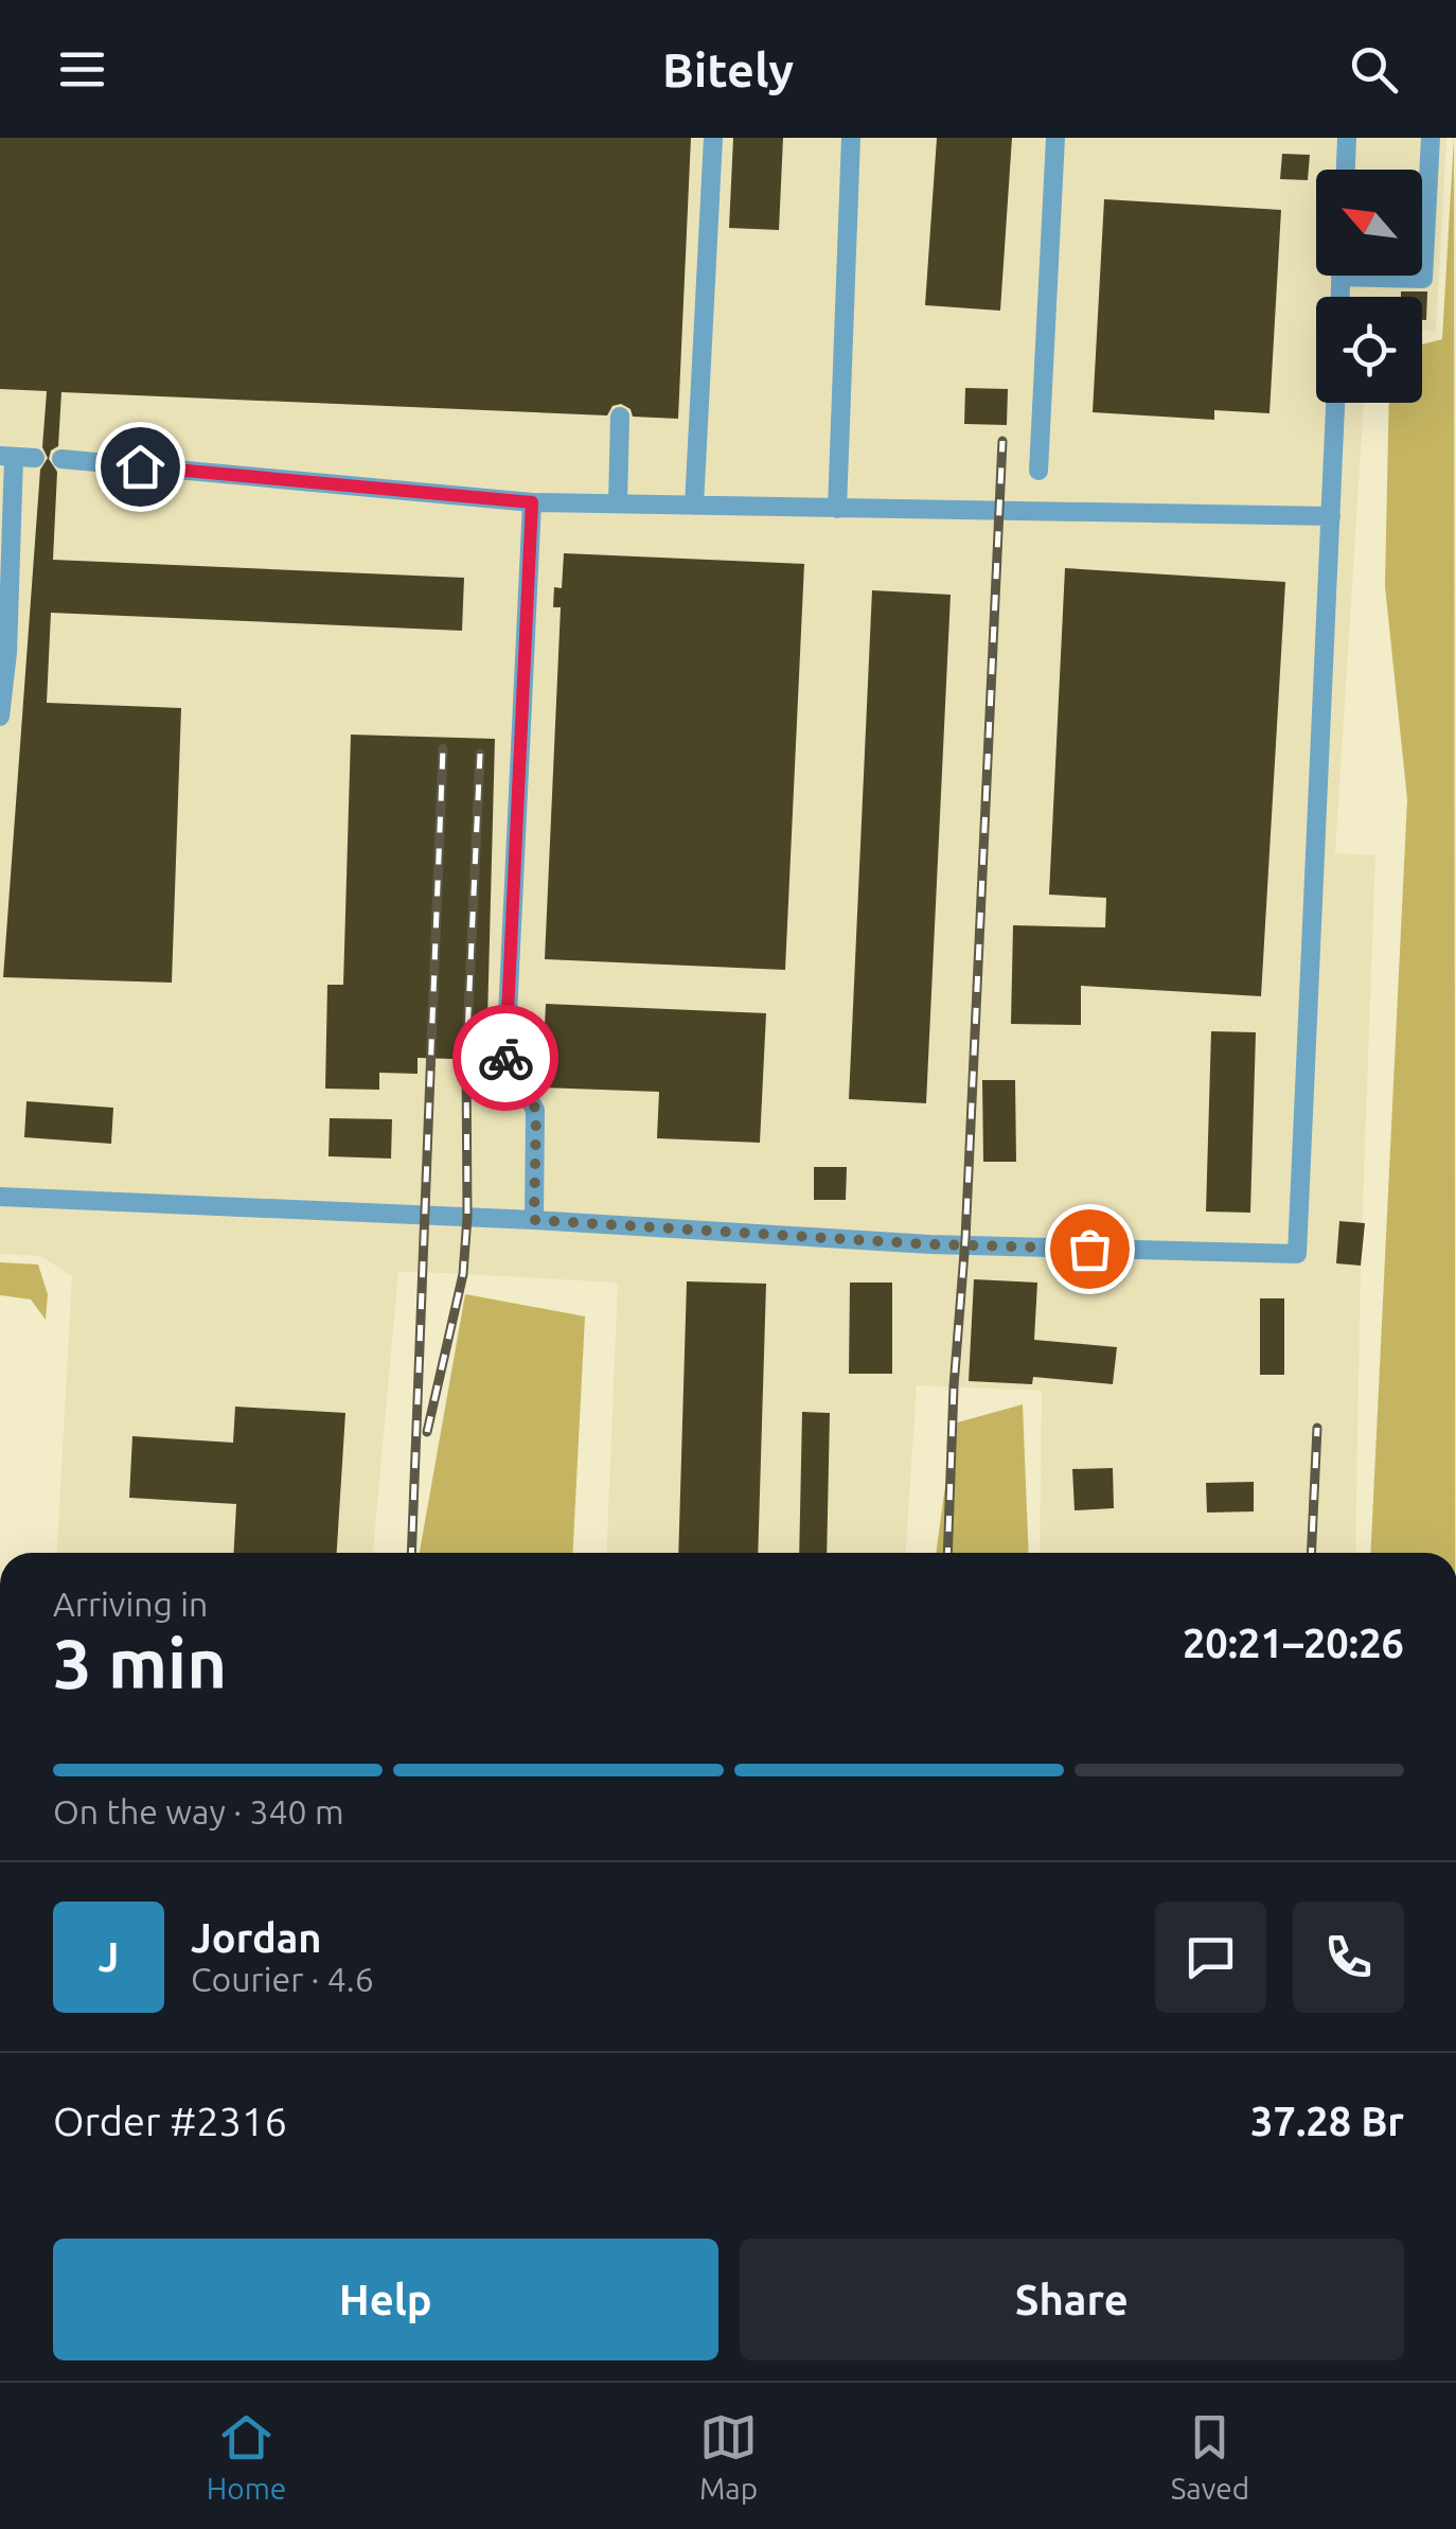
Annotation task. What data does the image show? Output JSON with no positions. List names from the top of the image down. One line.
{"north":"top left","page":{"header":"Bitely","heading":["3 min","Arriving in","20:21–20:26"],"panel":["Jordan","Courier · 4.6","Order #2316","37.28 Br"],"bar":"On the way · 340 m","round":"J","buttons":["Help","Share"],"tabs":["Home","Map","Saved"]}}
